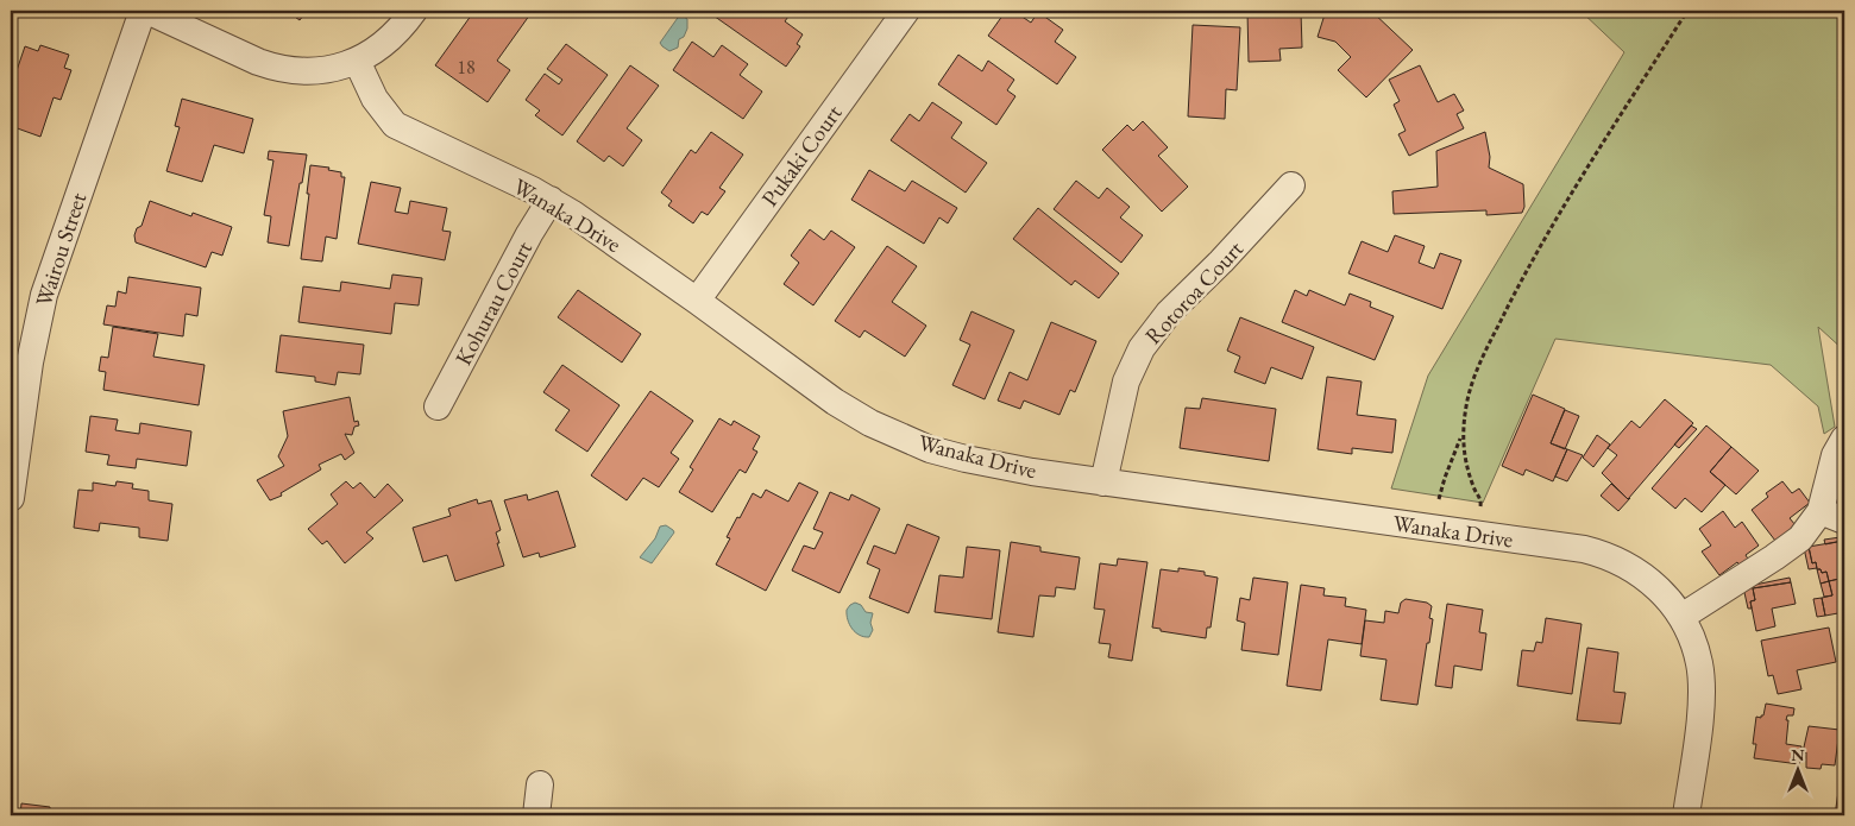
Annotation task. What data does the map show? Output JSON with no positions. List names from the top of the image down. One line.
{"streets":{"street":["Pukaki Court","Wanaka Drive","Wairou Street","Rotoroa Court","Kohurau Court"]},"crossings":[["Pukaki Court","Wanaka Drive"],["Wanaka Drive","Rotoroa Court"],["Wanaka Drive","Kohurau Court"]],"house_numbers":["18"],"north":"top"}
